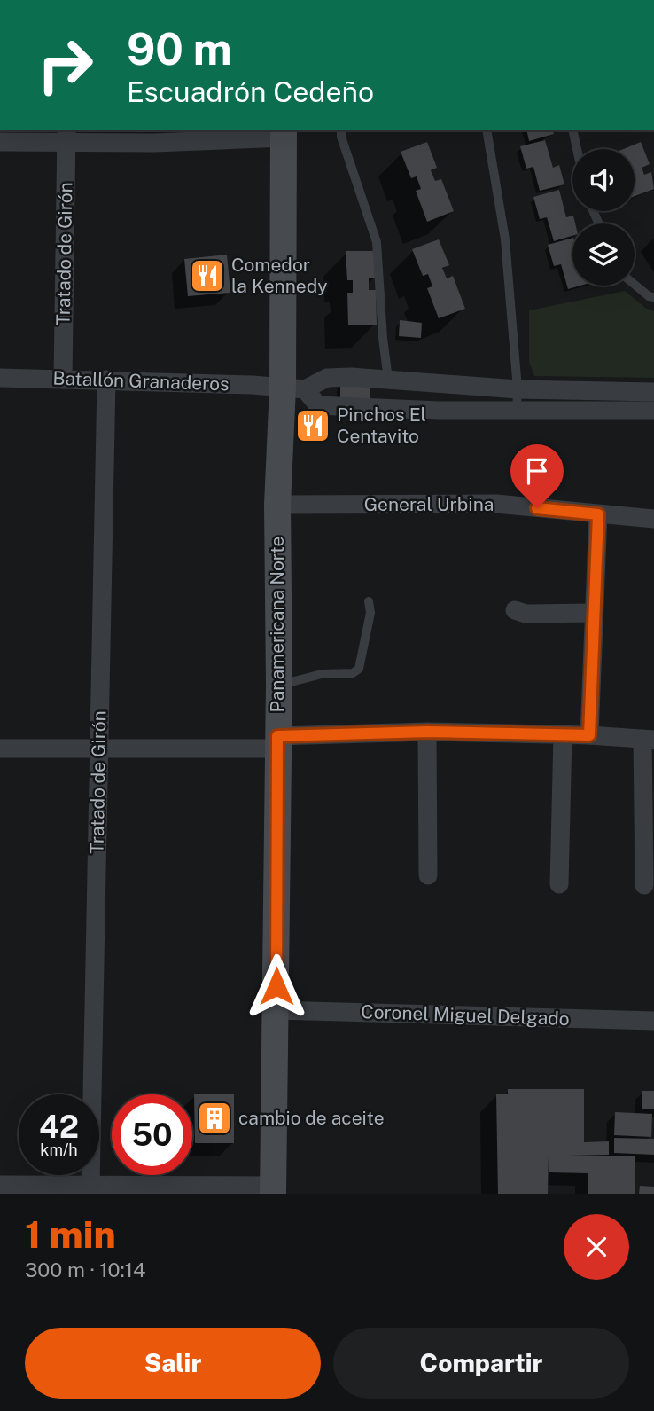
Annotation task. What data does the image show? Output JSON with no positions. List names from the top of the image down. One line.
{"streets":{"main road":["Panamericana Norte"],"street":["Tratado de Girón","Batallón Granaderos","General Urbina","Coronel Miguel Delgado"]},"crossings":[["Tratado de Girón","Batallón Granaderos"],["Batallón Granaderos","Panamericana Norte"],["General Urbina","Panamericana Norte"],["Panamericana Norte","Coronel Miguel Delgado"]],"places":{"restaurant":["Comedor la Kennedy","Pinchos El Centavito"],"building":["cambio de aceite"]},"page":{"turn":["90 m","Escuadrón Cedeño"],"speed":"42 km/h","limit":"50","heading":["1 min","300 m · 10:14"],"buttons":["Salir","Compartir"]}}
